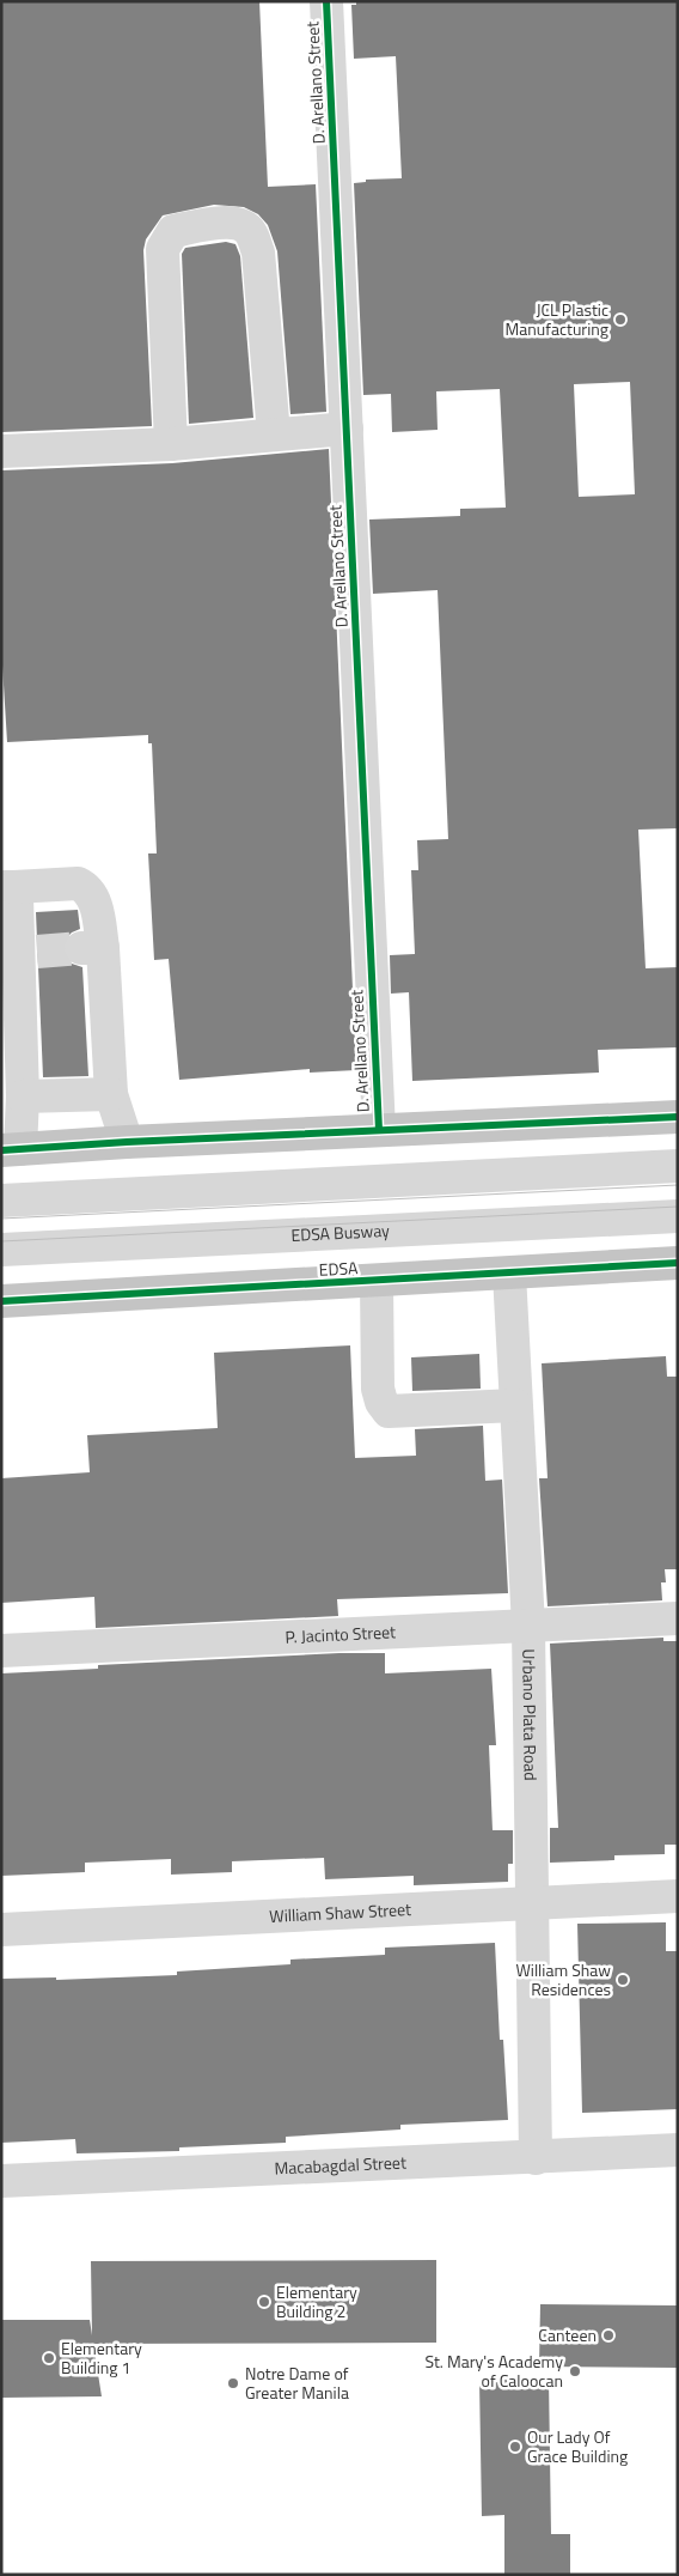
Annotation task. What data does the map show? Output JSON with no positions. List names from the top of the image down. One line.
{"streets":{"highway":["EDSA"],"street":["D. Arellano Street","EDSA Busway","P. Jacinto Street","Urbano Plata Road","William Shaw Street","Macabagdal Street"]},"crossings":[["EDSA","Urbano Plata Road"],["P. Jacinto Street","Urbano Plata Road"],["Urbano Plata Road","William Shaw Street"],["Urbano Plata Road","Macabagdal Street"]],"places":["JCL Plastic Manufacturing","William Shaw Residences","Elementary Building 2","Canteen","Elementary Building 1","St. Mary's Academy of Caloocan","Notre Dame of Greater Manila","Our Lady Of Grace Building"]}
